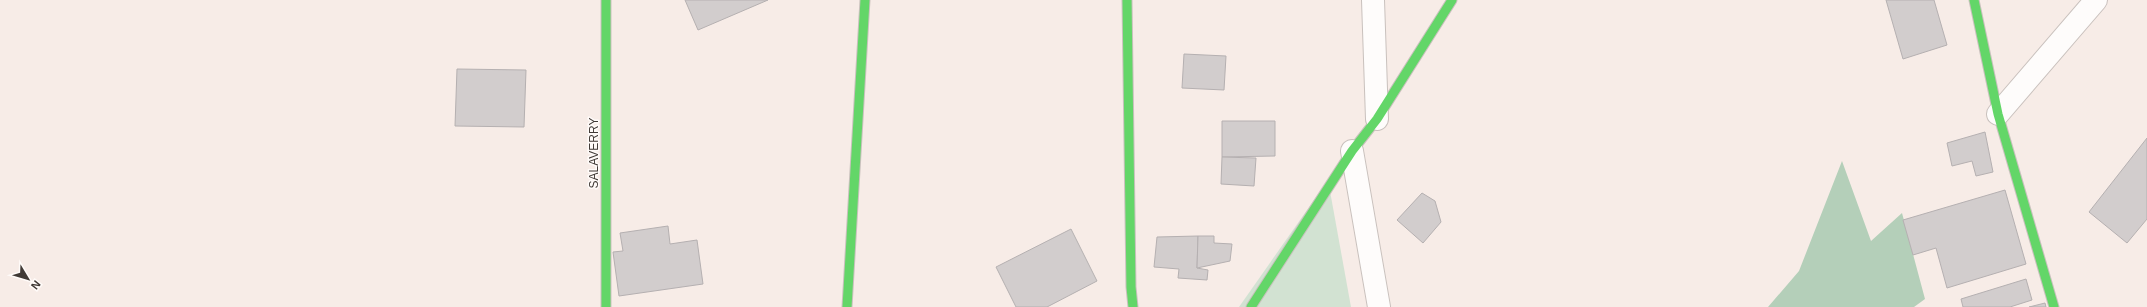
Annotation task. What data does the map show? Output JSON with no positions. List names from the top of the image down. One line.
{"streets":{"street":["SALAVERRY"]},"north":"bottom right"}
